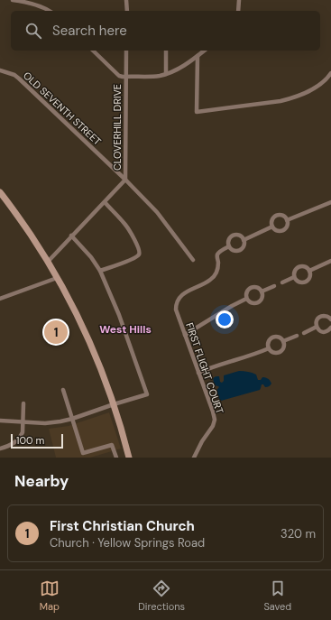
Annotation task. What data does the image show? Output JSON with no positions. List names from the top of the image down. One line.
{"streets":{"street":["OLD SEVENTH STREET","CLOVERHILL DRIVE","FIRST FLIGHT COURT"]},"crossings":[["OLD SEVENTH STREET","CLOVERHILL DRIVE"]],"districts":["West Hills"],"scale_bar":"100 m","page":{"search":"Search here","pins":"1","scale":"100 m","heading":"Nearby","list":[{"mark":"1","name":"First Christian Church","note":"Church · Yellow Springs Road","value":"320 m"}],"nav":["Map","Directions","Saved"]}}
